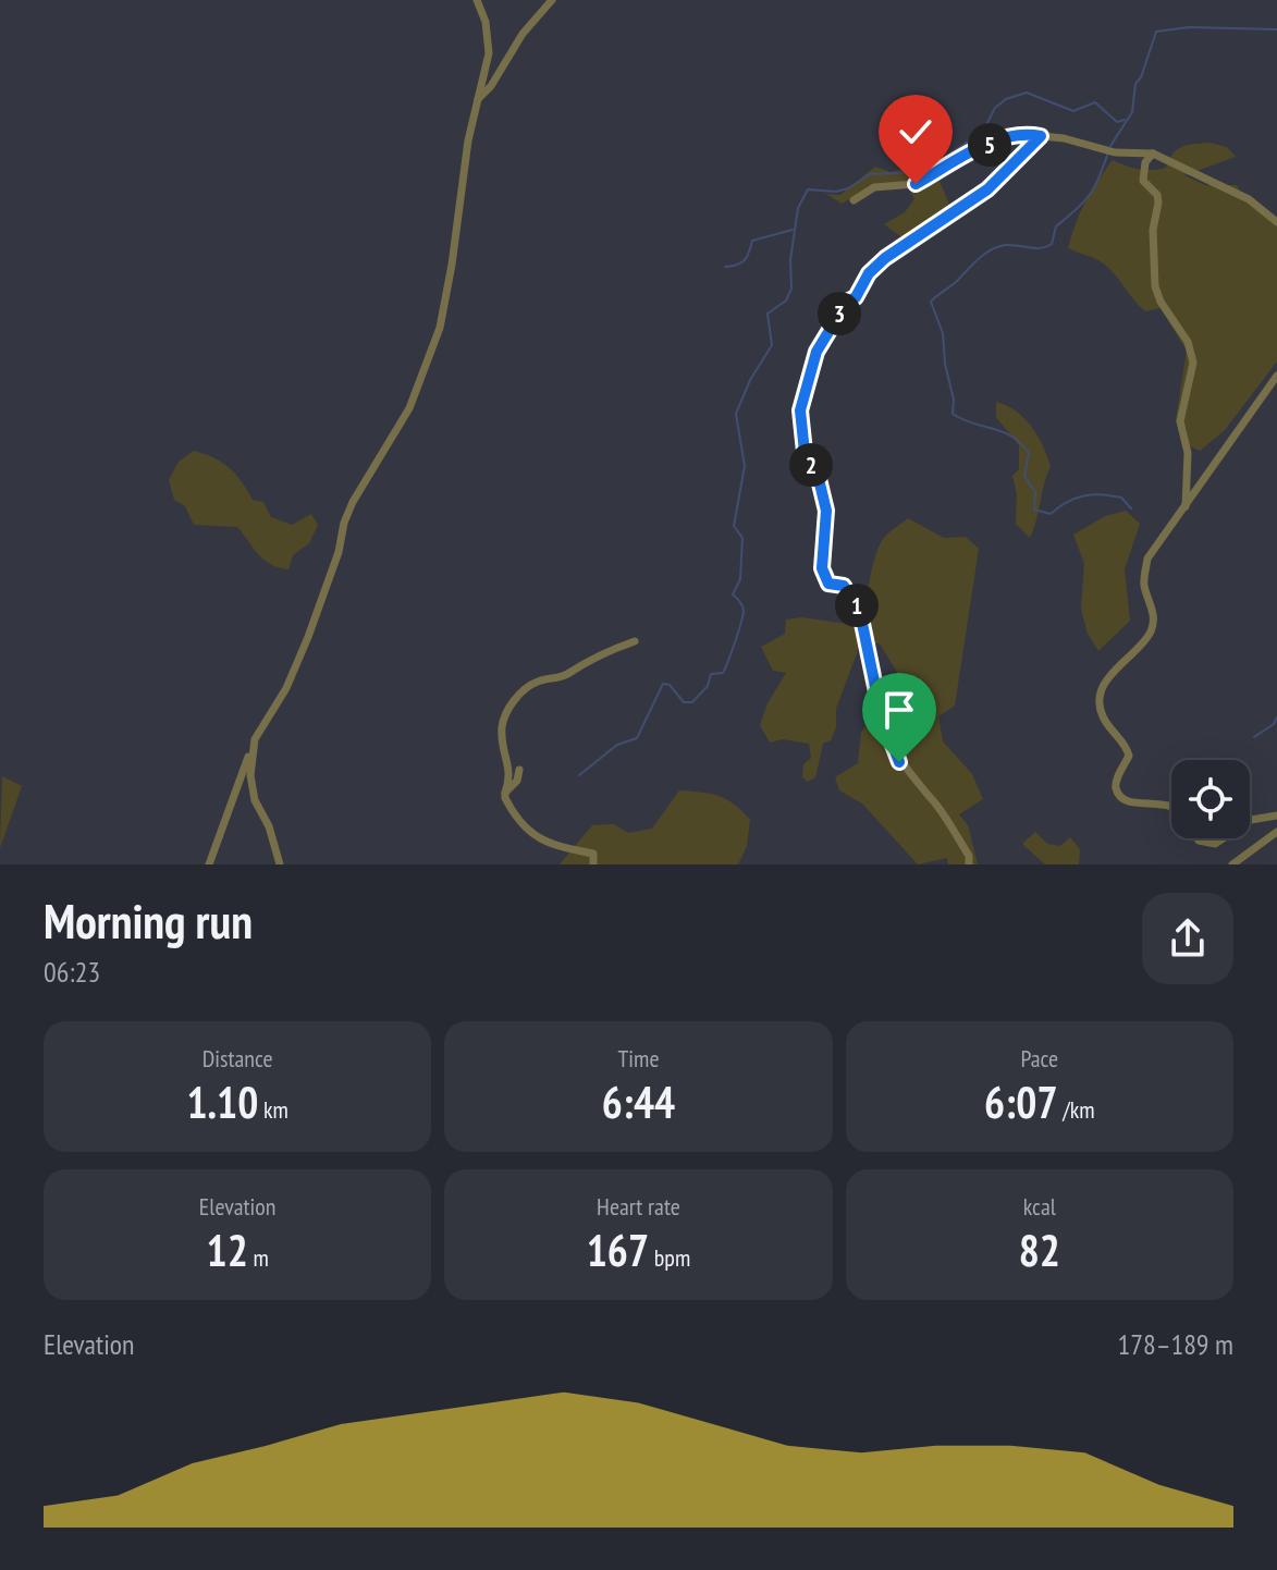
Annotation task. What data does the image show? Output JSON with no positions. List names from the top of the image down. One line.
{"page":{"pins":["5","3","2","1"],"heading":["Morning run","06:23"],"stats":[["Distance","1.10 km"],["Time","6:44"],["Pace","6:07 /km"],["Elevation","12 m"],["Heart rate","167 bpm"],["kcal","82"]],"chart":["Elevation","178–189 m"]}}
